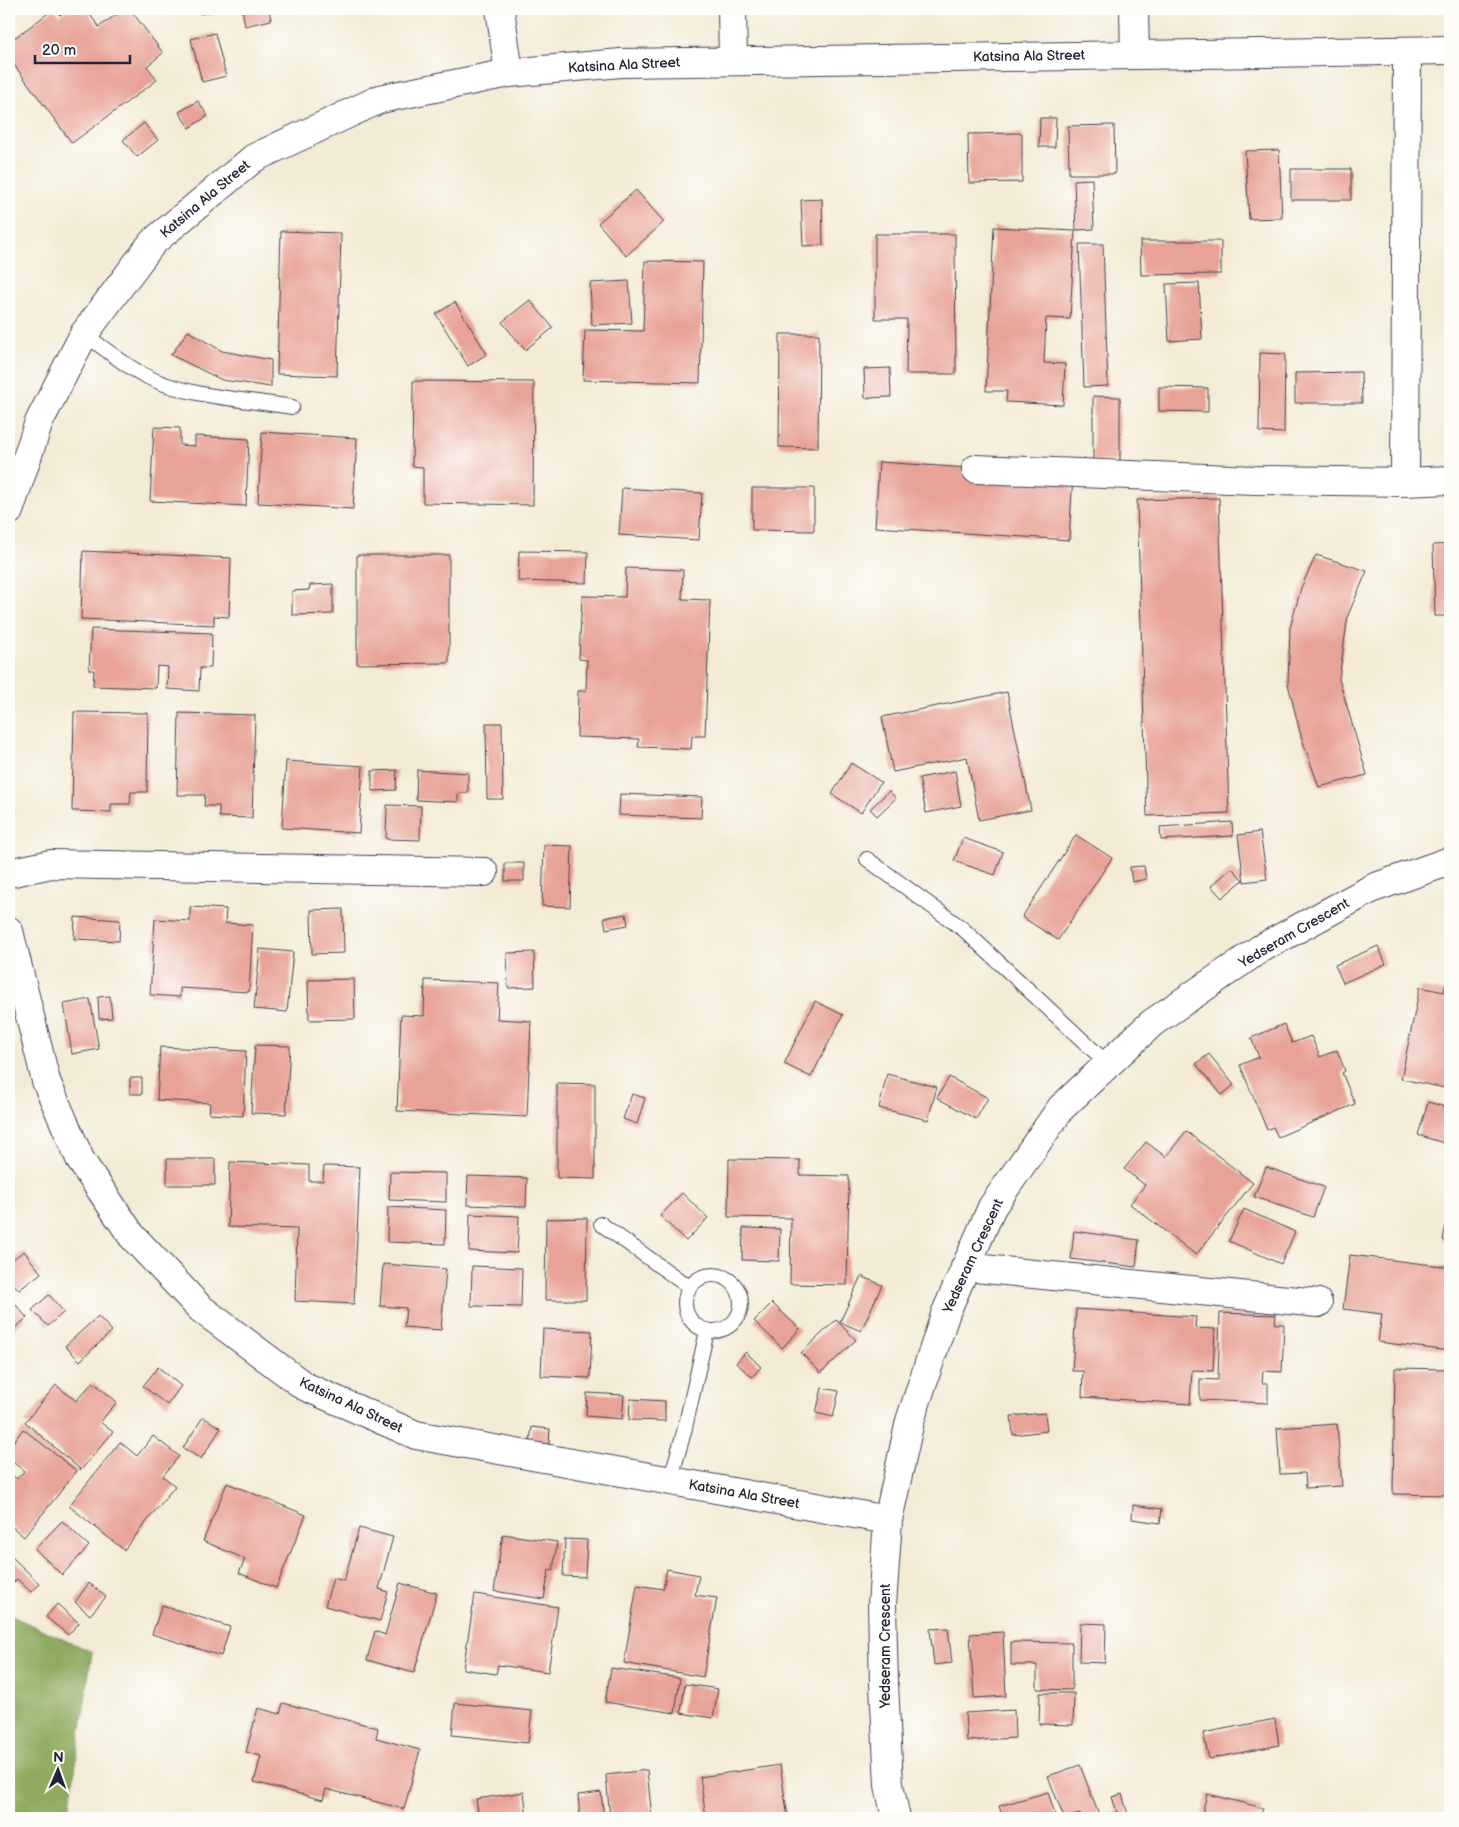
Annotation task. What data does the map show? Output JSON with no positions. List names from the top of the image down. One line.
{"streets":{"street":["Katsina Ala Street","Yedseram Crescent"]},"crossings":[["Katsina Ala Street","Yedseram Crescent"]],"scale_bar":"20 m","north":"top"}
